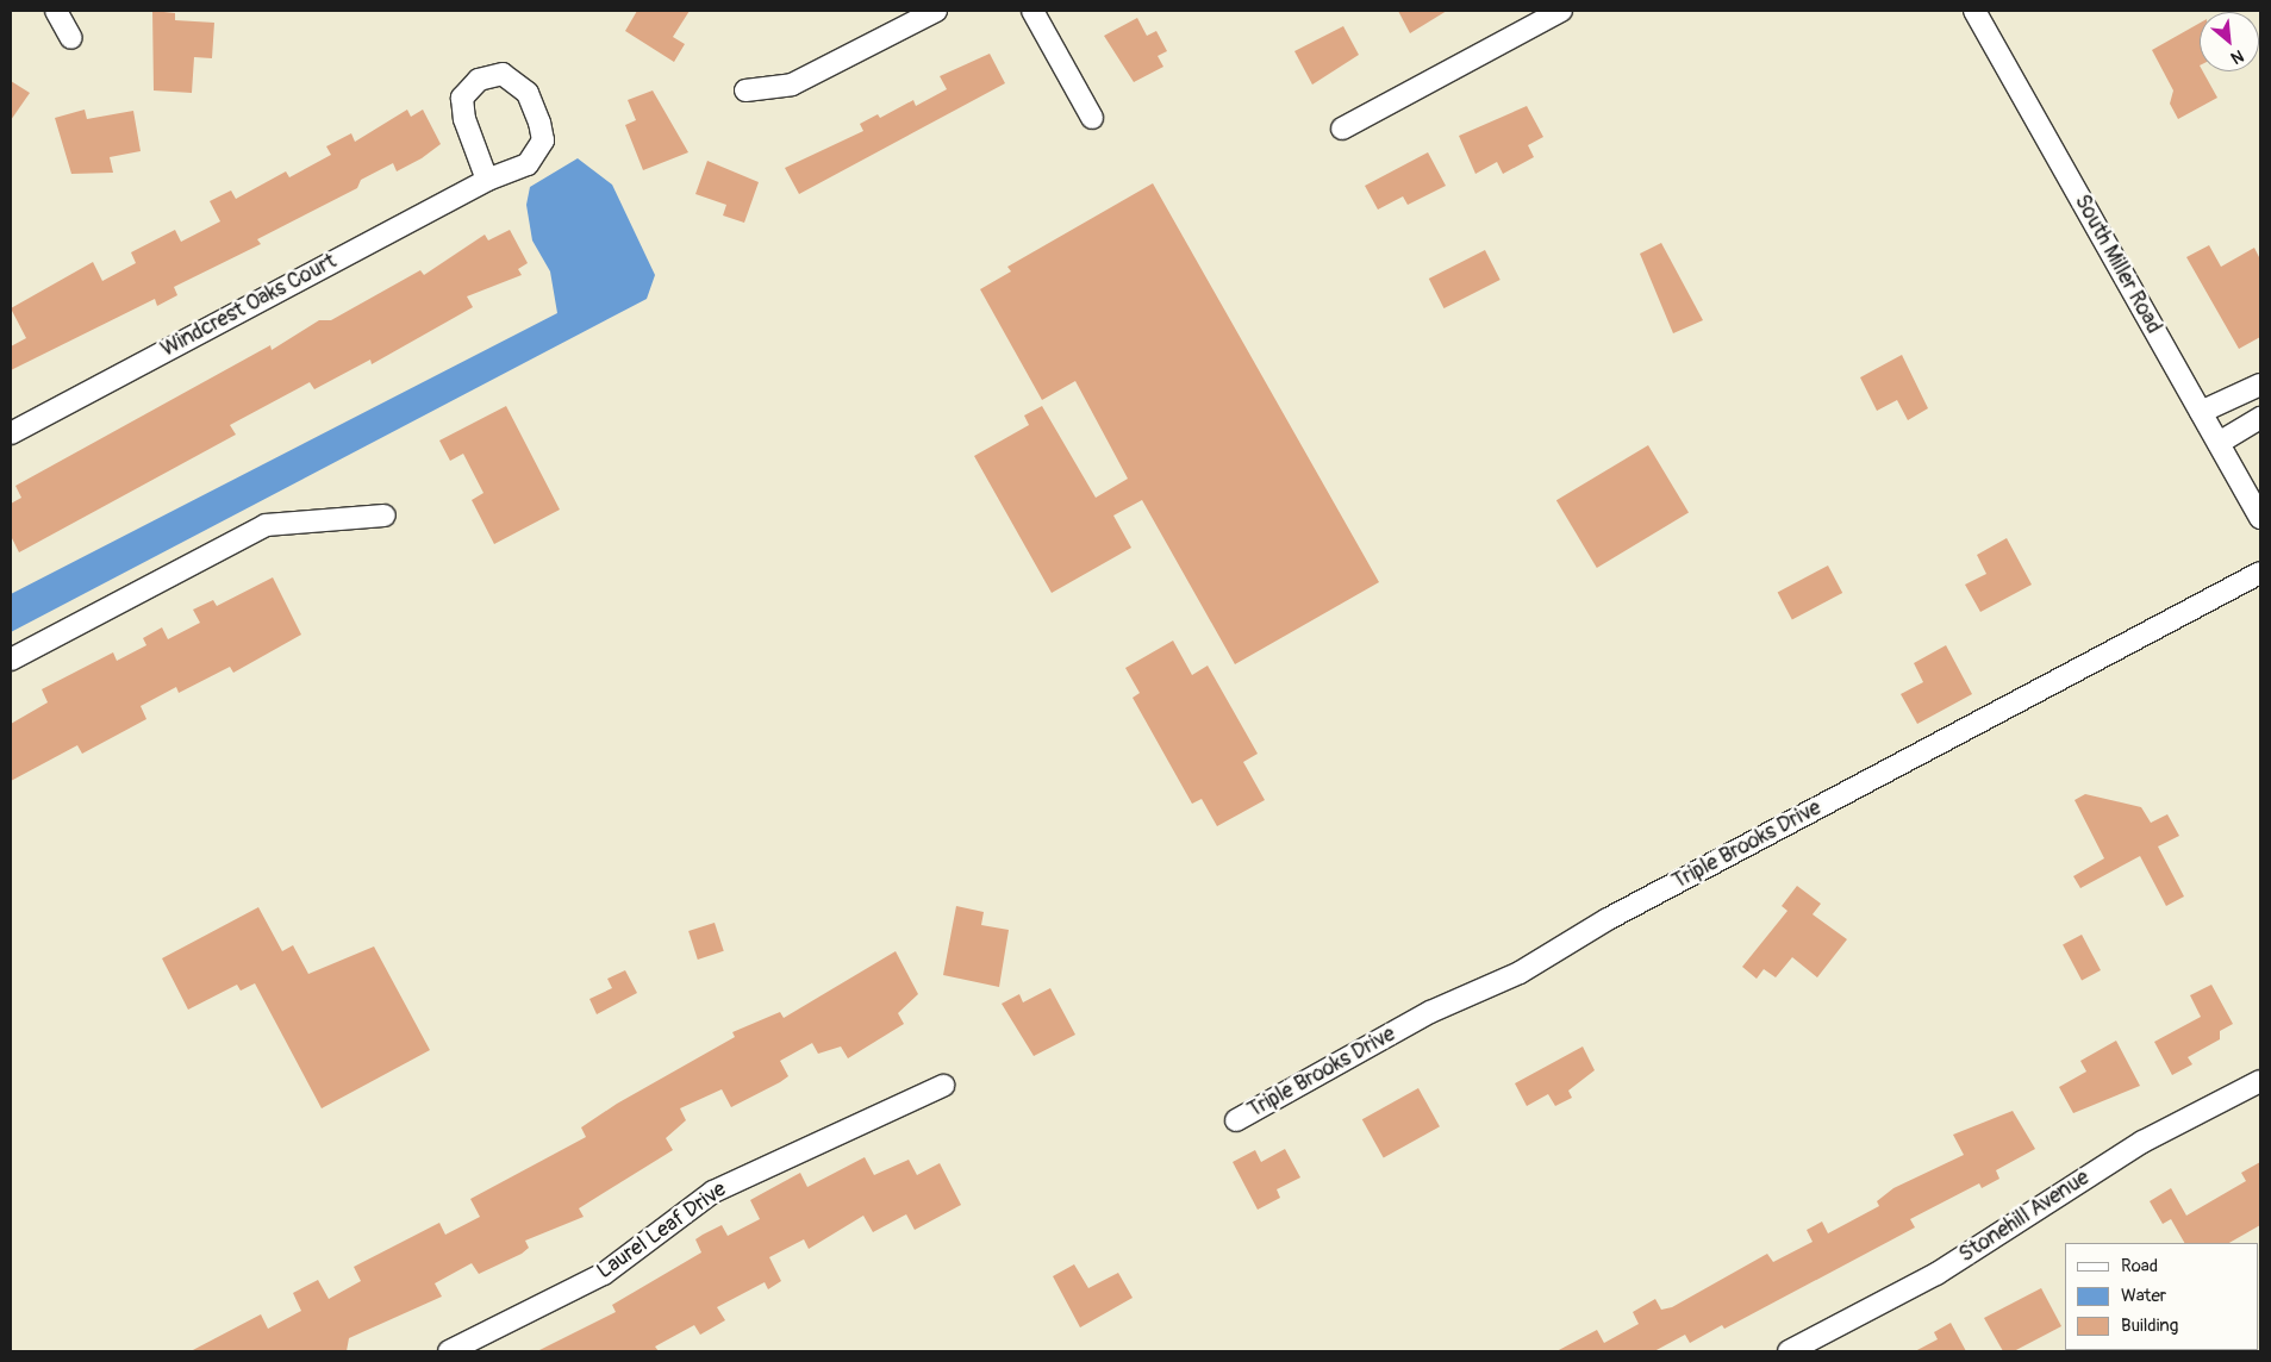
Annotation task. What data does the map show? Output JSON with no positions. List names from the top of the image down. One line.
{"streets":{"street":["South Miller Road","Windcrest Oaks Court","Triple Brooks Drive","Stonehill Avenue","Laurel Leaf Drive"]},"legend":["Road","Water","Building"],"north":"bottom right"}
